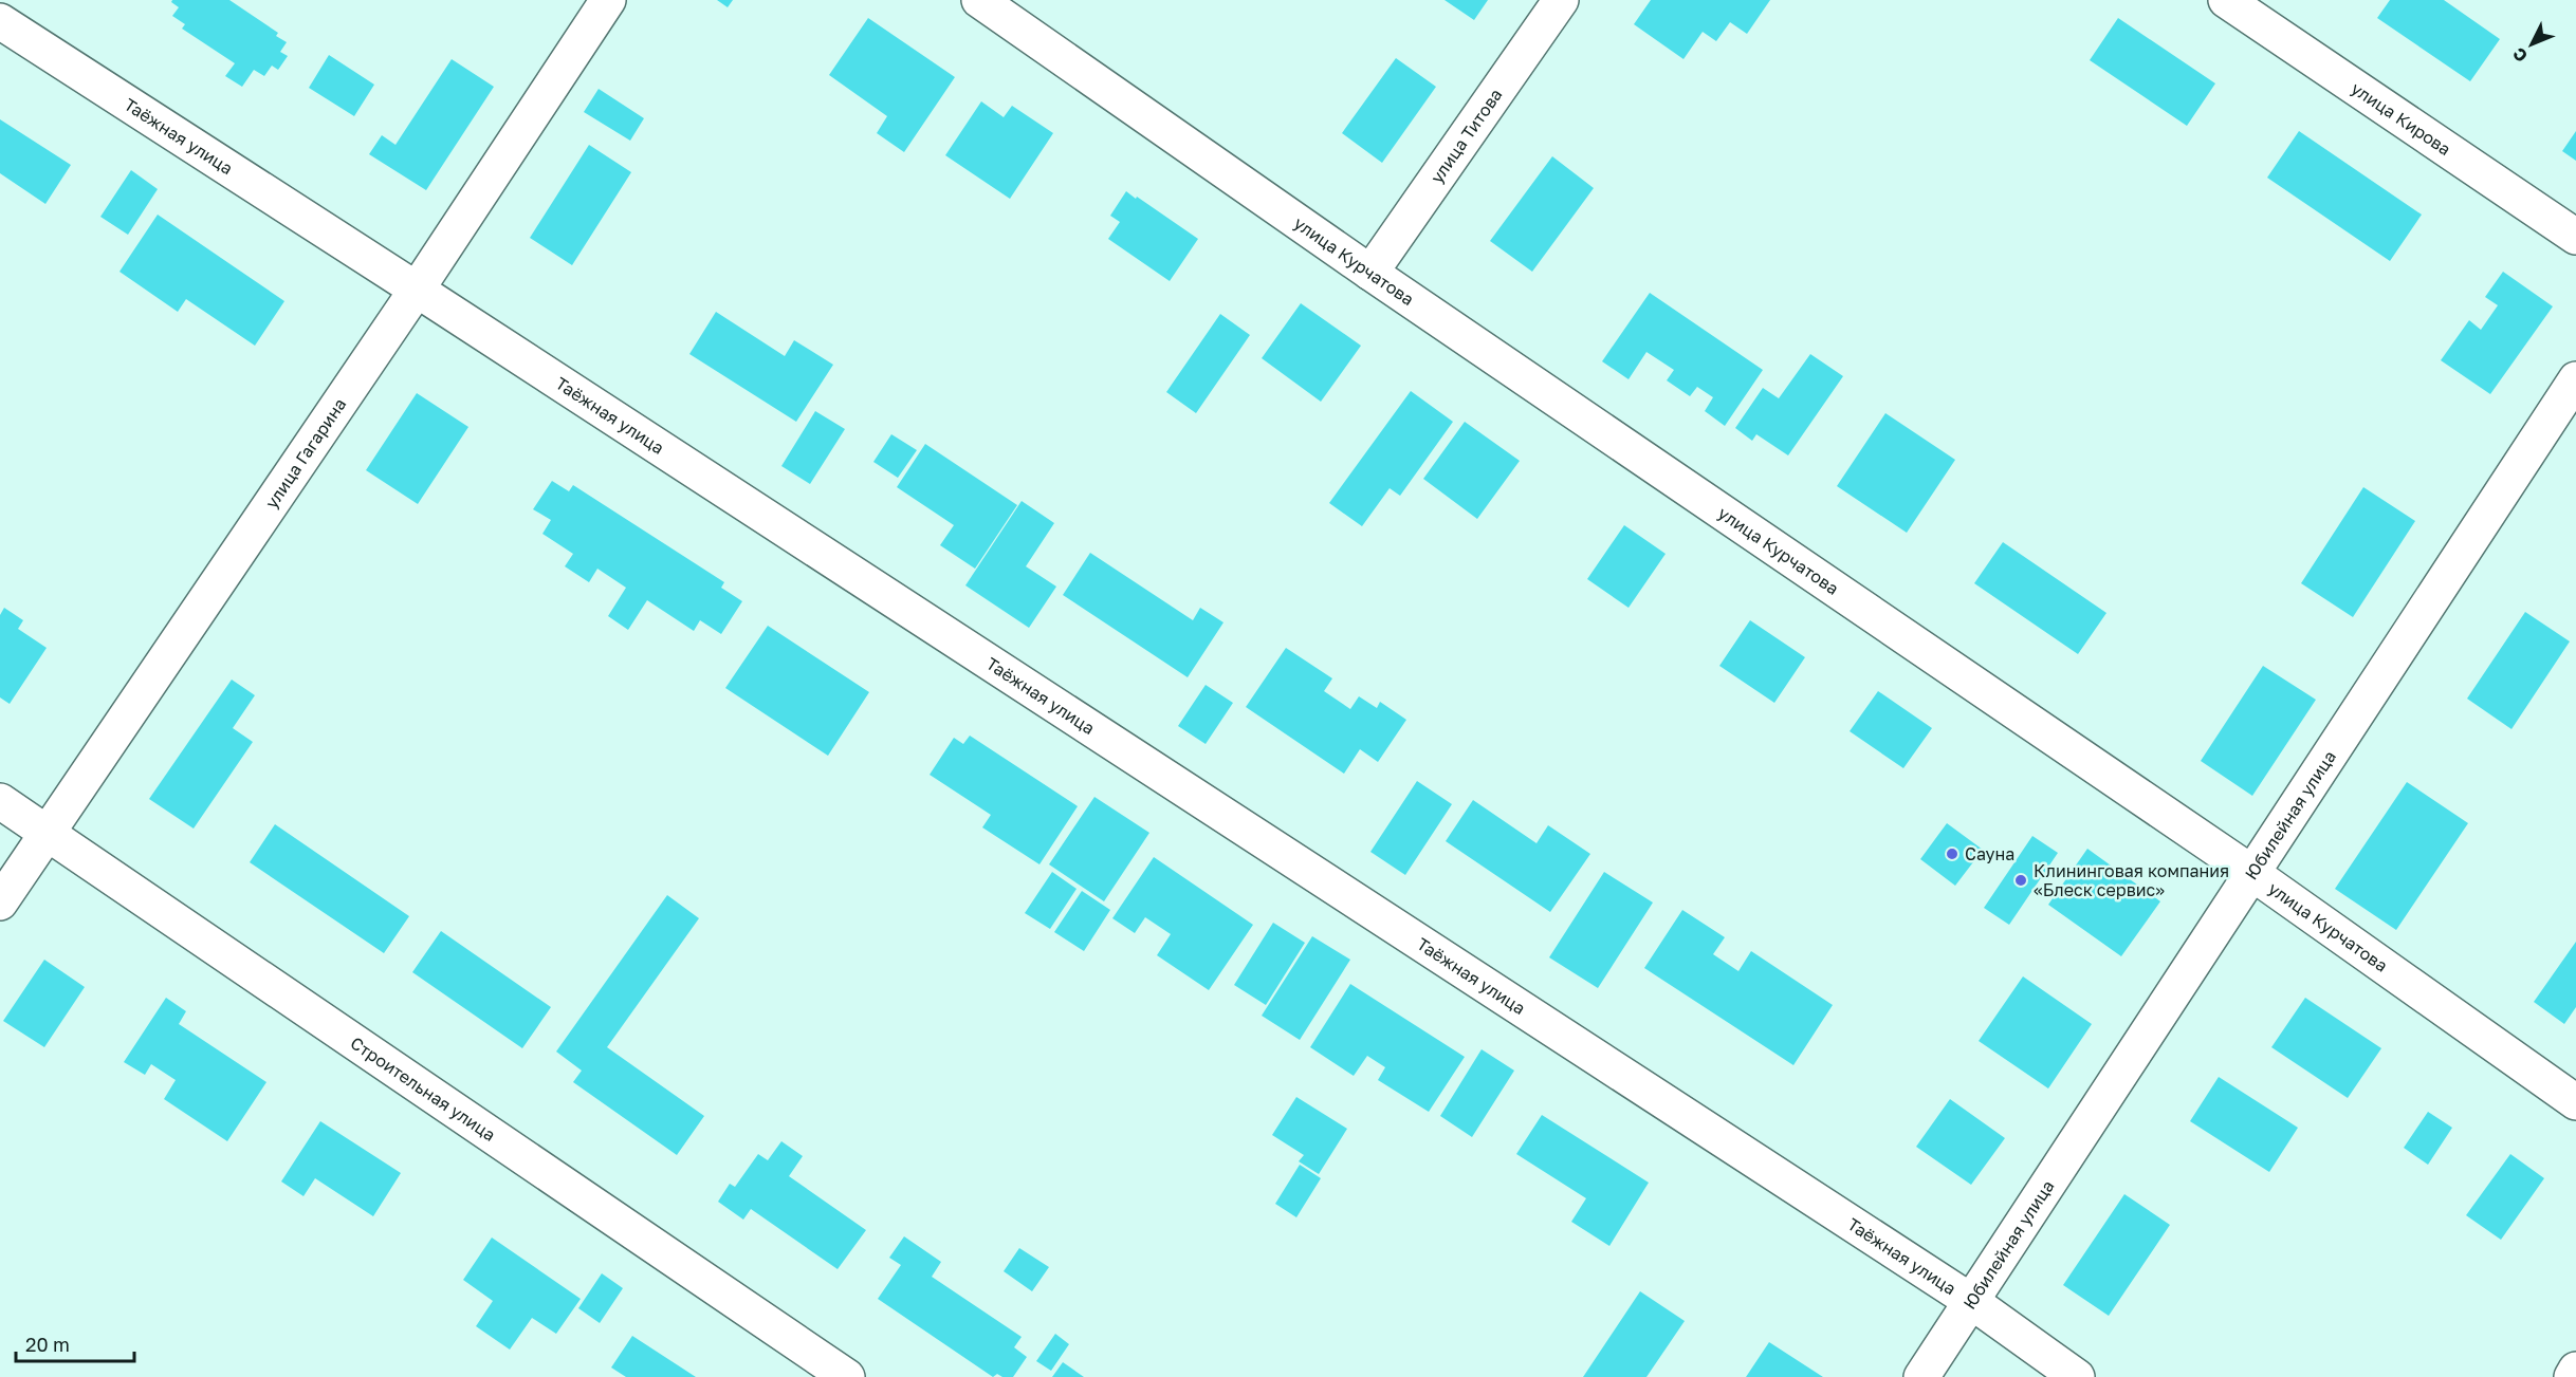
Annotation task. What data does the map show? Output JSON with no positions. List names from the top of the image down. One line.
{"streets":{"street":["улица Кирова","Таёжная улица","улица Титова","улица Курчатова","улица Гагарина","Юбилейная улица","Строительная улица"]},"crossings":[["Таёжная улица","улица Гагарина"],["Таёжная улица","Юбилейная улица"],["улица Титова","улица Курчатова"],["улица Курчатова","Юбилейная улица"],["улица Гагарина","Строительная улица"]],"places":["Сауна","Клининговая компания «Блеск сервис»"],"scale_bar":"20 m","north":"bottom left"}
